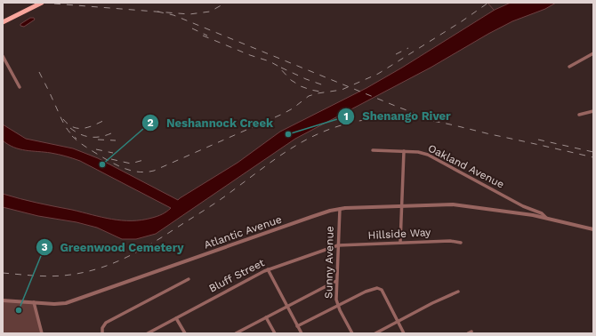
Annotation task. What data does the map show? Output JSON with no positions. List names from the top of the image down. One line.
{"streets":{"street":["Oakland Avenue","Atlantic Avenue","Hillside Way","Sunny Avenue","Bluff Street"]},"crossings":[["Oakland Avenue","Atlantic Avenue"],["Atlantic Avenue","Sunny Avenue"],["Hillside Way","Sunny Avenue"],["Hillside Way","Bluff Street"],["Sunny Avenue","Bluff Street"]],"places":["Shenango River","Neshannock Creek","Greenwood Cemetery"]}
